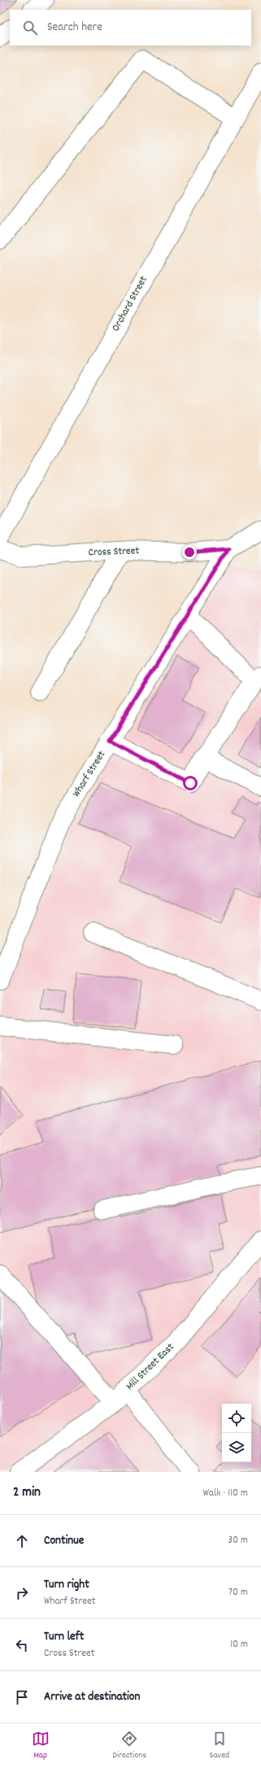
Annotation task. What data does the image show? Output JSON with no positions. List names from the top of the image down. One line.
{"streets":{"street":["Orchard Street","Cross Street","Wharf Street","Mill Street East"]},"crossings":[["Cross Street","Wharf Street"]],"page":{"search":"Search here","heading":["2 min","Walk · 110 m"],"list":[["Continue","30 m"],["Turn right","Wharf Street","70 m"],["Turn left","Cross Street","10 m"],"Arrive at destination"],"nav":["Map","Directions","Saved"]}}
